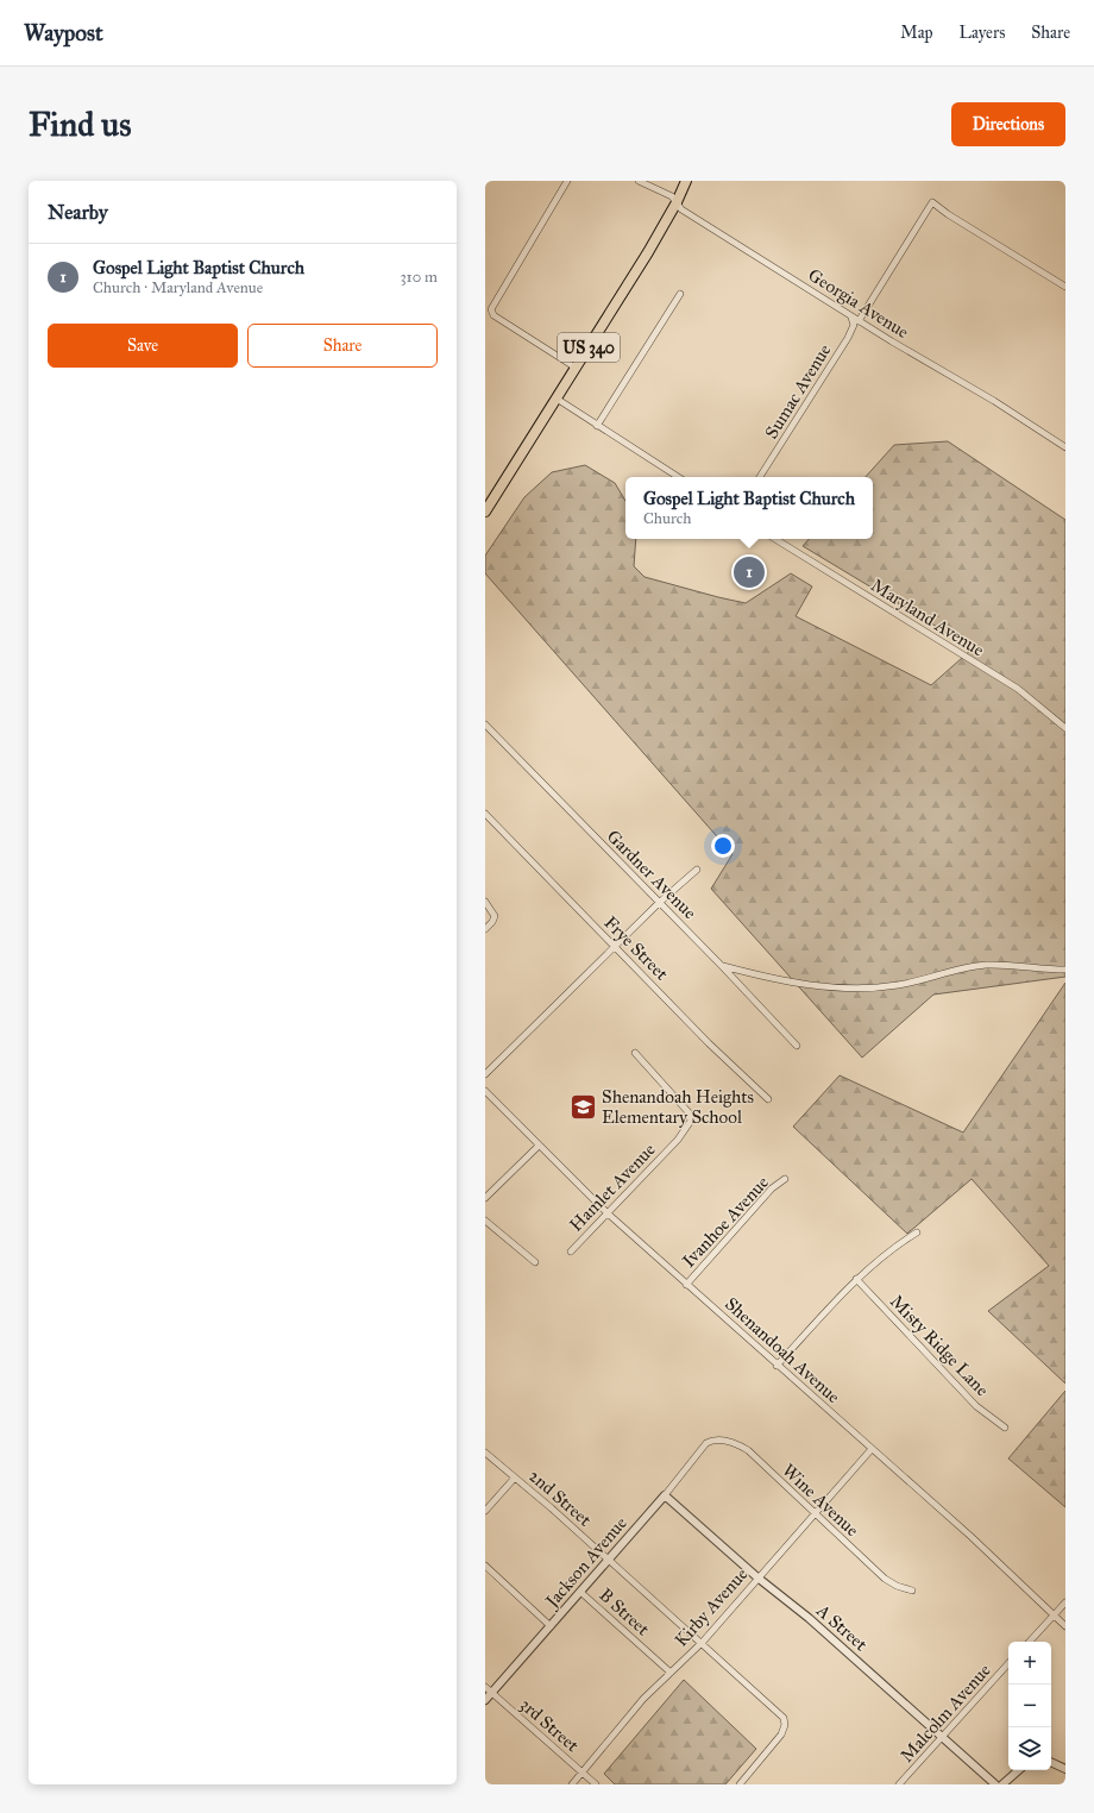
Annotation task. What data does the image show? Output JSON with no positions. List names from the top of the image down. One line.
{"streets":{"main road":["US 340"],"street":["Georgia Avenue","Sumac Avenue","Maryland Avenue","Gardner Avenue","Frye Street","Hamlet Avenue","Ivanhoe Avenue","Misty Ridge Lane","Shenandoah Avenue","2nd Street","Wine Avenue","Jackson Avenue","Kirby Avenue","B Street","A Street","Malcolm Avenue","3rd Street"]},"crossings":[["Georgia Avenue","US 340"],["Georgia Avenue","Sumac Avenue"],["Hamlet Avenue","Shenandoah Avenue"],["Ivanhoe Avenue","Shenandoah Avenue"],["Shenandoah Avenue","Kirby Avenue"],["2nd Street","Jackson Avenue"],["2nd Street","Kirby Avenue"],["Wine Avenue","Jackson Avenue"],["Wine Avenue","Kirby Avenue"],["Jackson Avenue","B Street"],["Jackson Avenue","A Street"],["Jackson Avenue","3rd Street"],["Kirby Avenue","B Street"],["Kirby Avenue","A Street"],["Kirby Avenue","3rd Street"],["A Street","Malcolm Avenue"]],"places":{"school or university":["Shenandoah Heights Elementary School"]},"page":{"header":"Waypost","nav":["Map","Layers","Share"],"buttons":["Directions",["Save","Share"]],"title":"Find us","heading":"Nearby","list":[{"mark":"1","name":"Gospel Light Baptist Church","note":"Church · Maryland Avenue","value":"310 m"}],"popup":["Gospel Light Baptist Church","Church"],"pins":"1","map_buttons":["+","−"]}}
